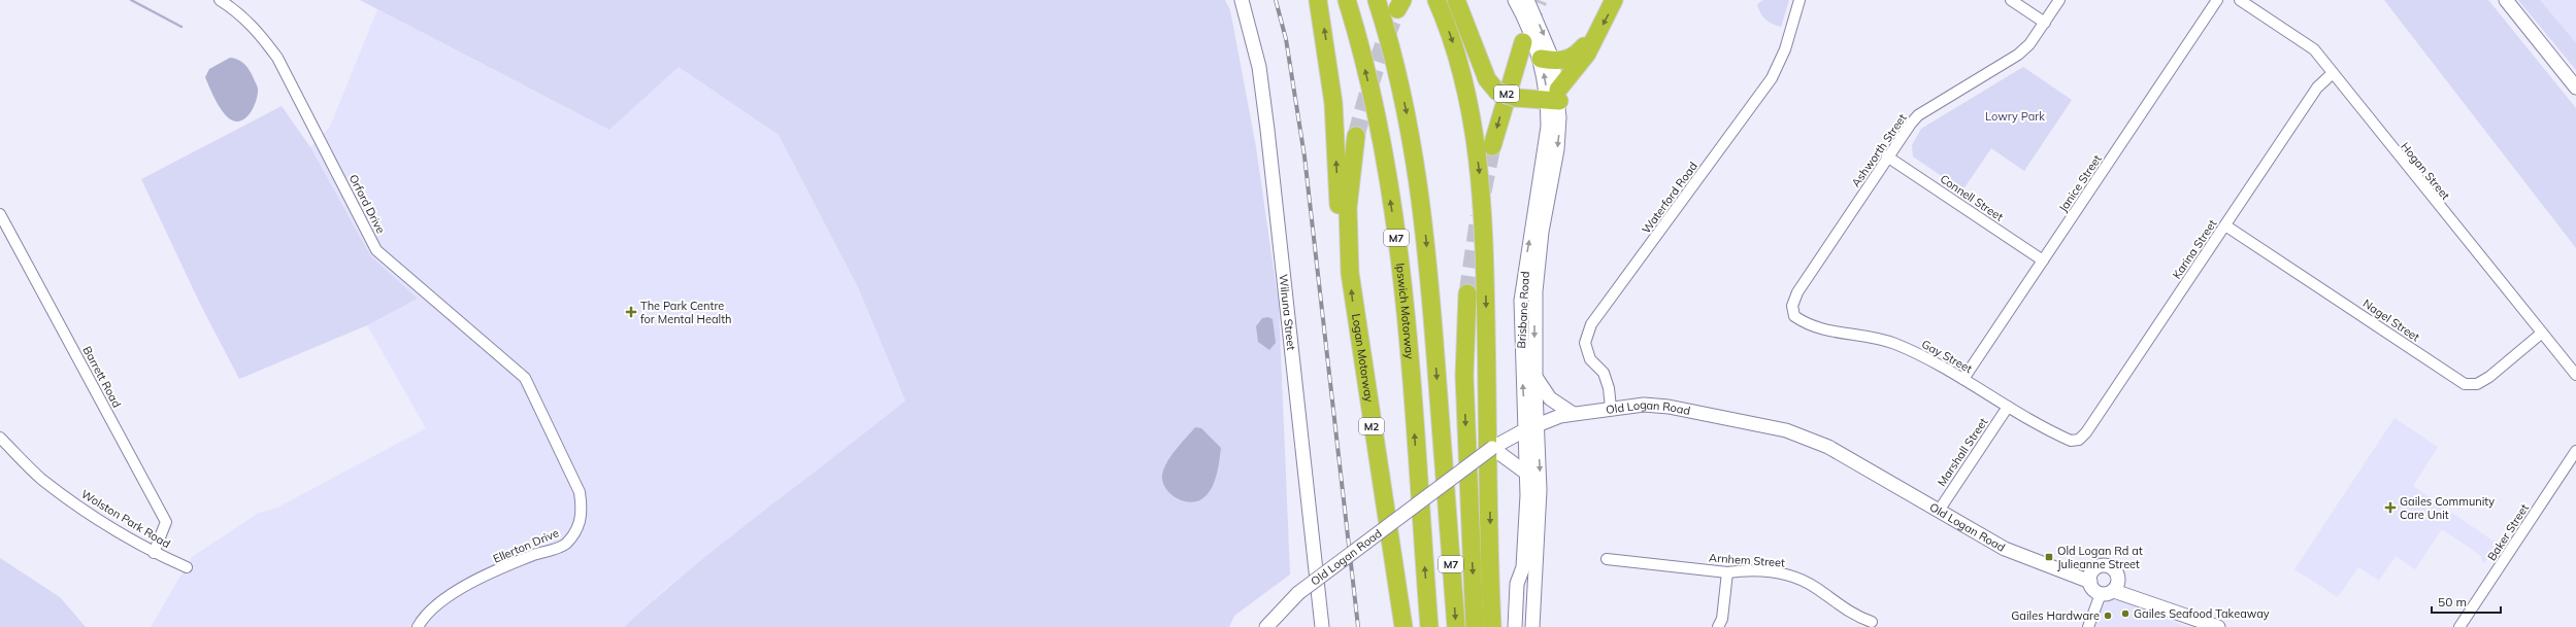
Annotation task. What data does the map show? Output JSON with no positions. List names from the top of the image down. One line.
{"streets":{"highway":["M2","M7","Ipswich Motorway","Logan Motorway"],"main road":["Brisbane Road","Wilruna Street","Old Logan Road"],"street":["Ashworth Street","Hogan Street","Janice Street","Waterford Road","Connell Street","Orford Drive","Karina Street","Nagel Street","Gay Street","Barrett Road","Marshall Street","Wolston Park Road","Baker Street","Ellerton Drive","Arnhem Street"]},"crossings":[["Ashworth Street","Connell Street"],["Ashworth Street","Gay Street"],["Hogan Street","Karina Street"],["Hogan Street","Nagel Street"],["Janice Street","Connell Street"],["Janice Street","Gay Street"],["Waterford Road","Old Logan Road"],["Orford Drive","Ellerton Drive"],["Karina Street","Nagel Street"],["Karina Street","Gay Street"],["Brisbane Road","Old Logan Road"],["Gay Street","Marshall Street"],["Barrett Road","Wolston Park Road"],["Old Logan Road","Marshall Street"]],"parks":["Lowry Park"],"places":{"health":["The Park Centre for Mental Health","Gailes Community Care Unit"],"transit":["Old Logan Rd at Julieanne Street"],"other":["Gailes Seafood Takeaway","Gailes Hardware"]},"scale_bar":"50 m"}
